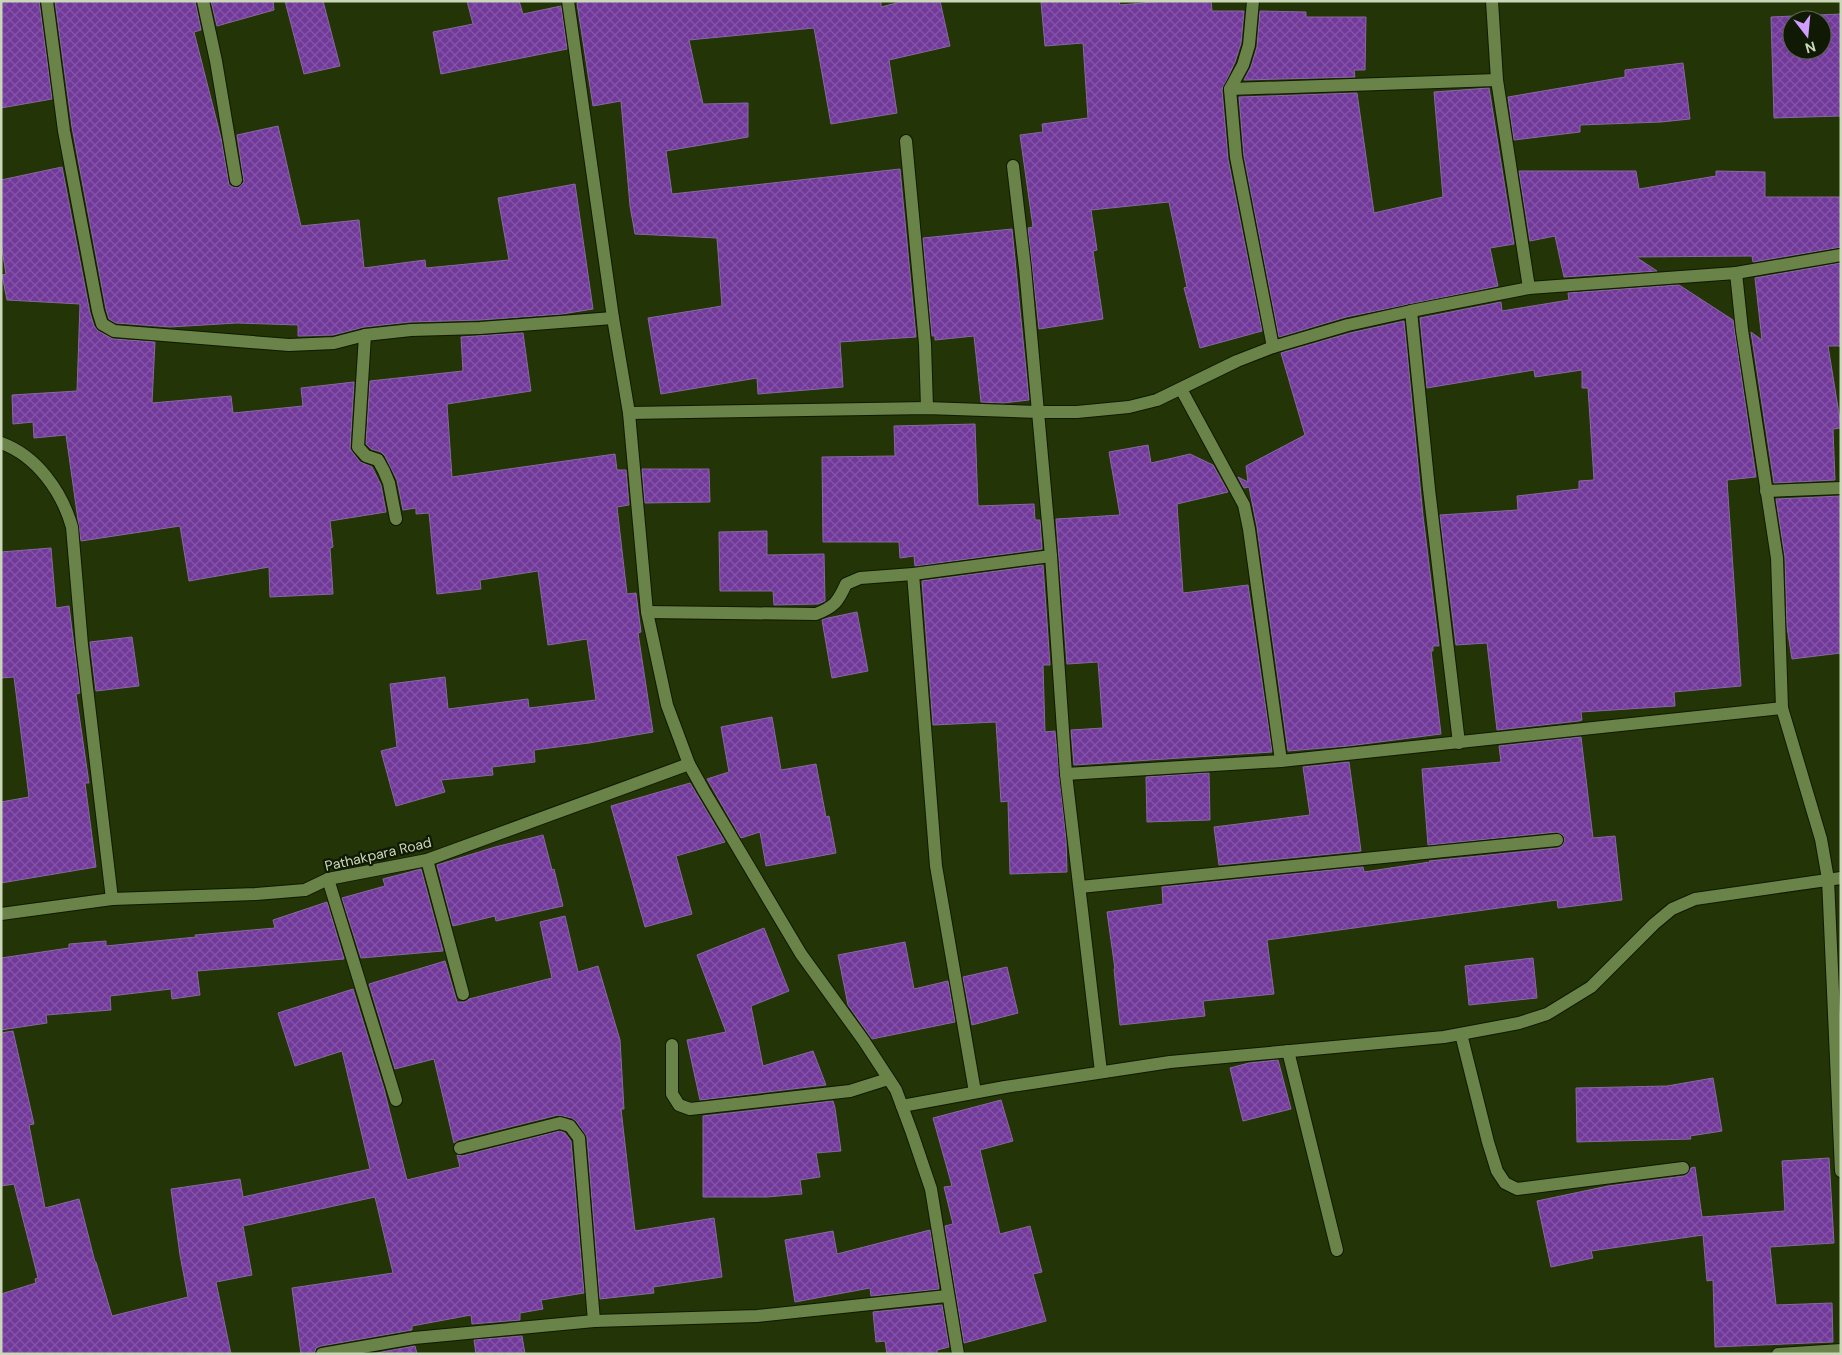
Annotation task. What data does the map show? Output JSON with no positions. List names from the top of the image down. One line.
{"streets":{"street":["Pathakpara Road"]},"north":"bottom"}
